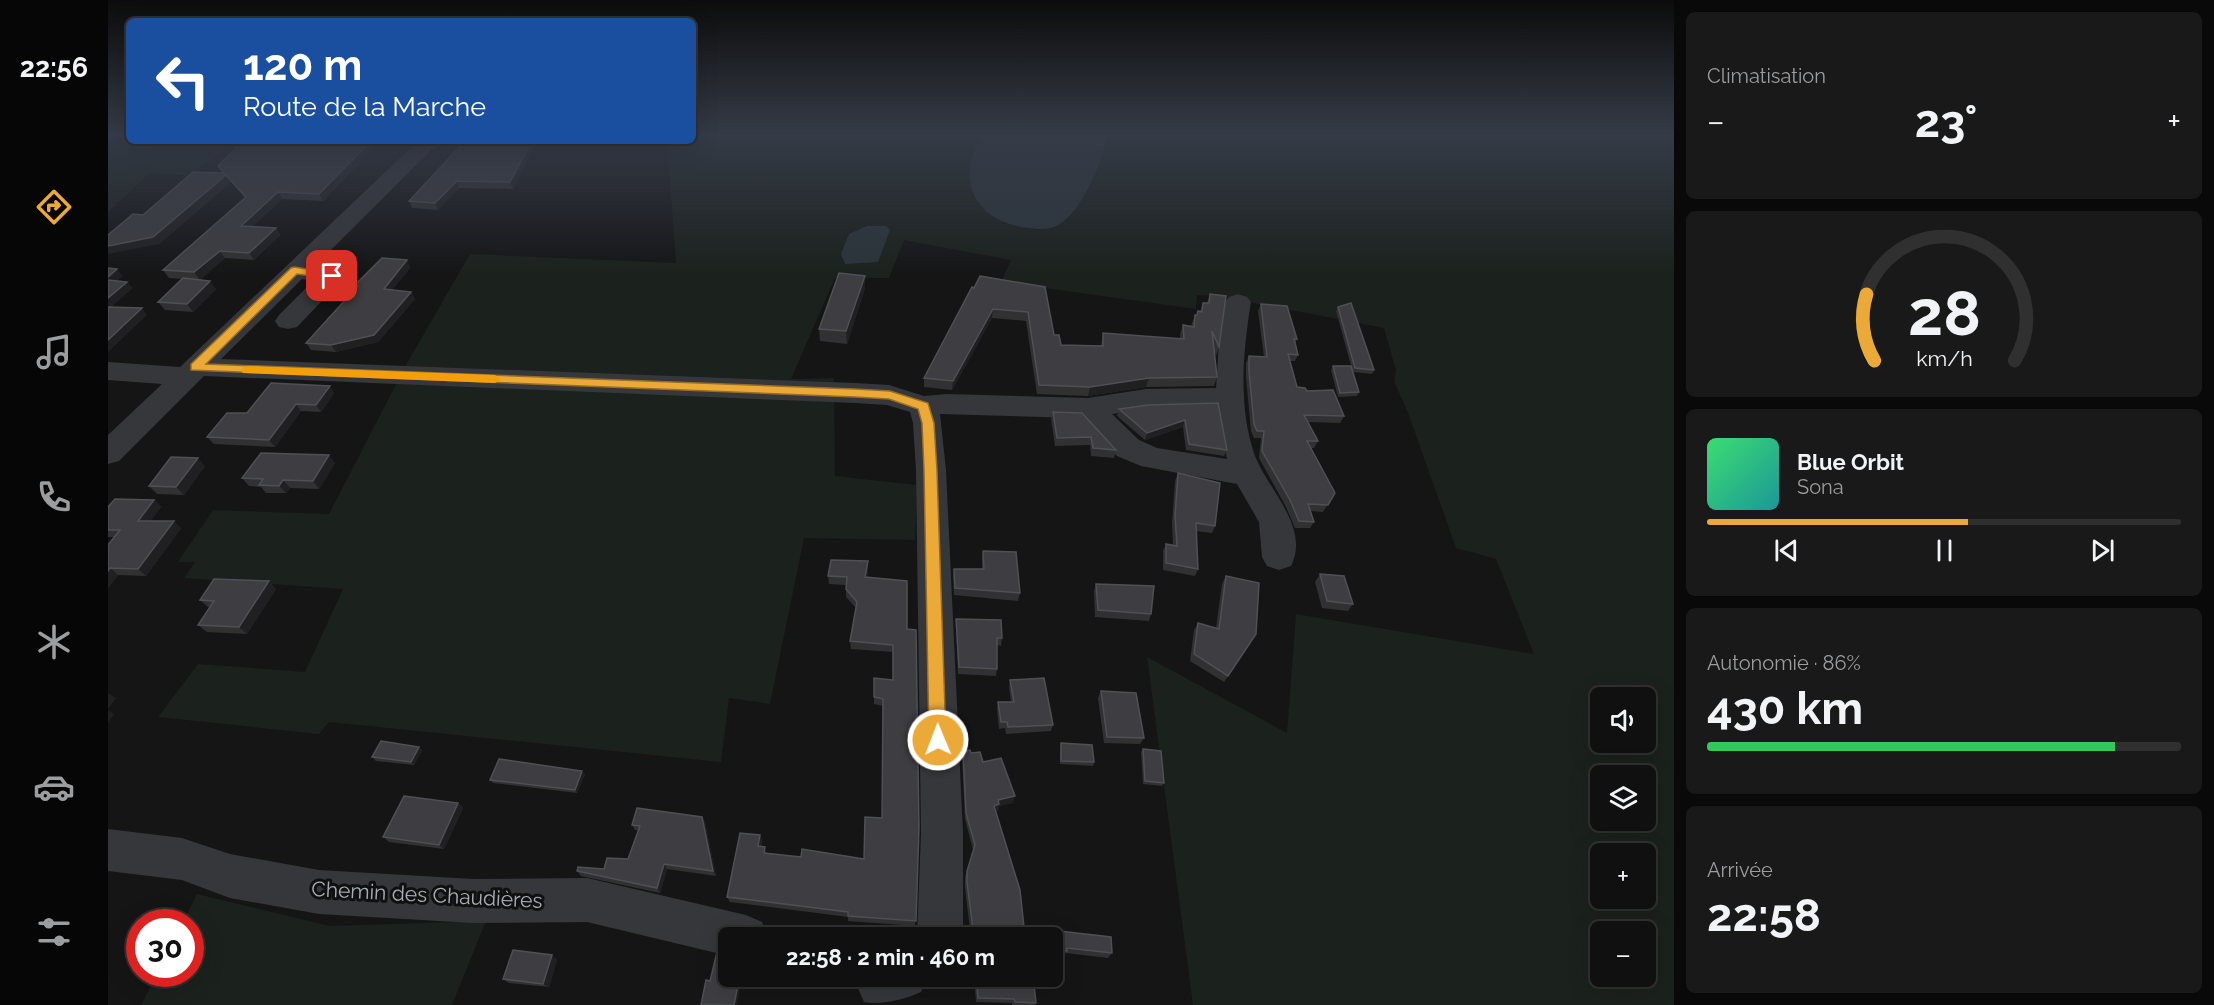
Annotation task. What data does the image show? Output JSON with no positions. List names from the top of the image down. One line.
{"streets":{"street":["Chemin des Chaudières"]},"page":{"tabs":"22:56","tile":["Climatisation",["Autonomie · 86%","430 km"],["Arrivée","22:58"]],"turn":["120 m","Route de la Marche"],"heat":["−","23°","+"],"song":["Blue Orbit","Sona"],"map_buttons":["+","−"],"limit":"30","trip":"22:58 · 2 min · 460 m","gauge":["28","km/h"]}}
